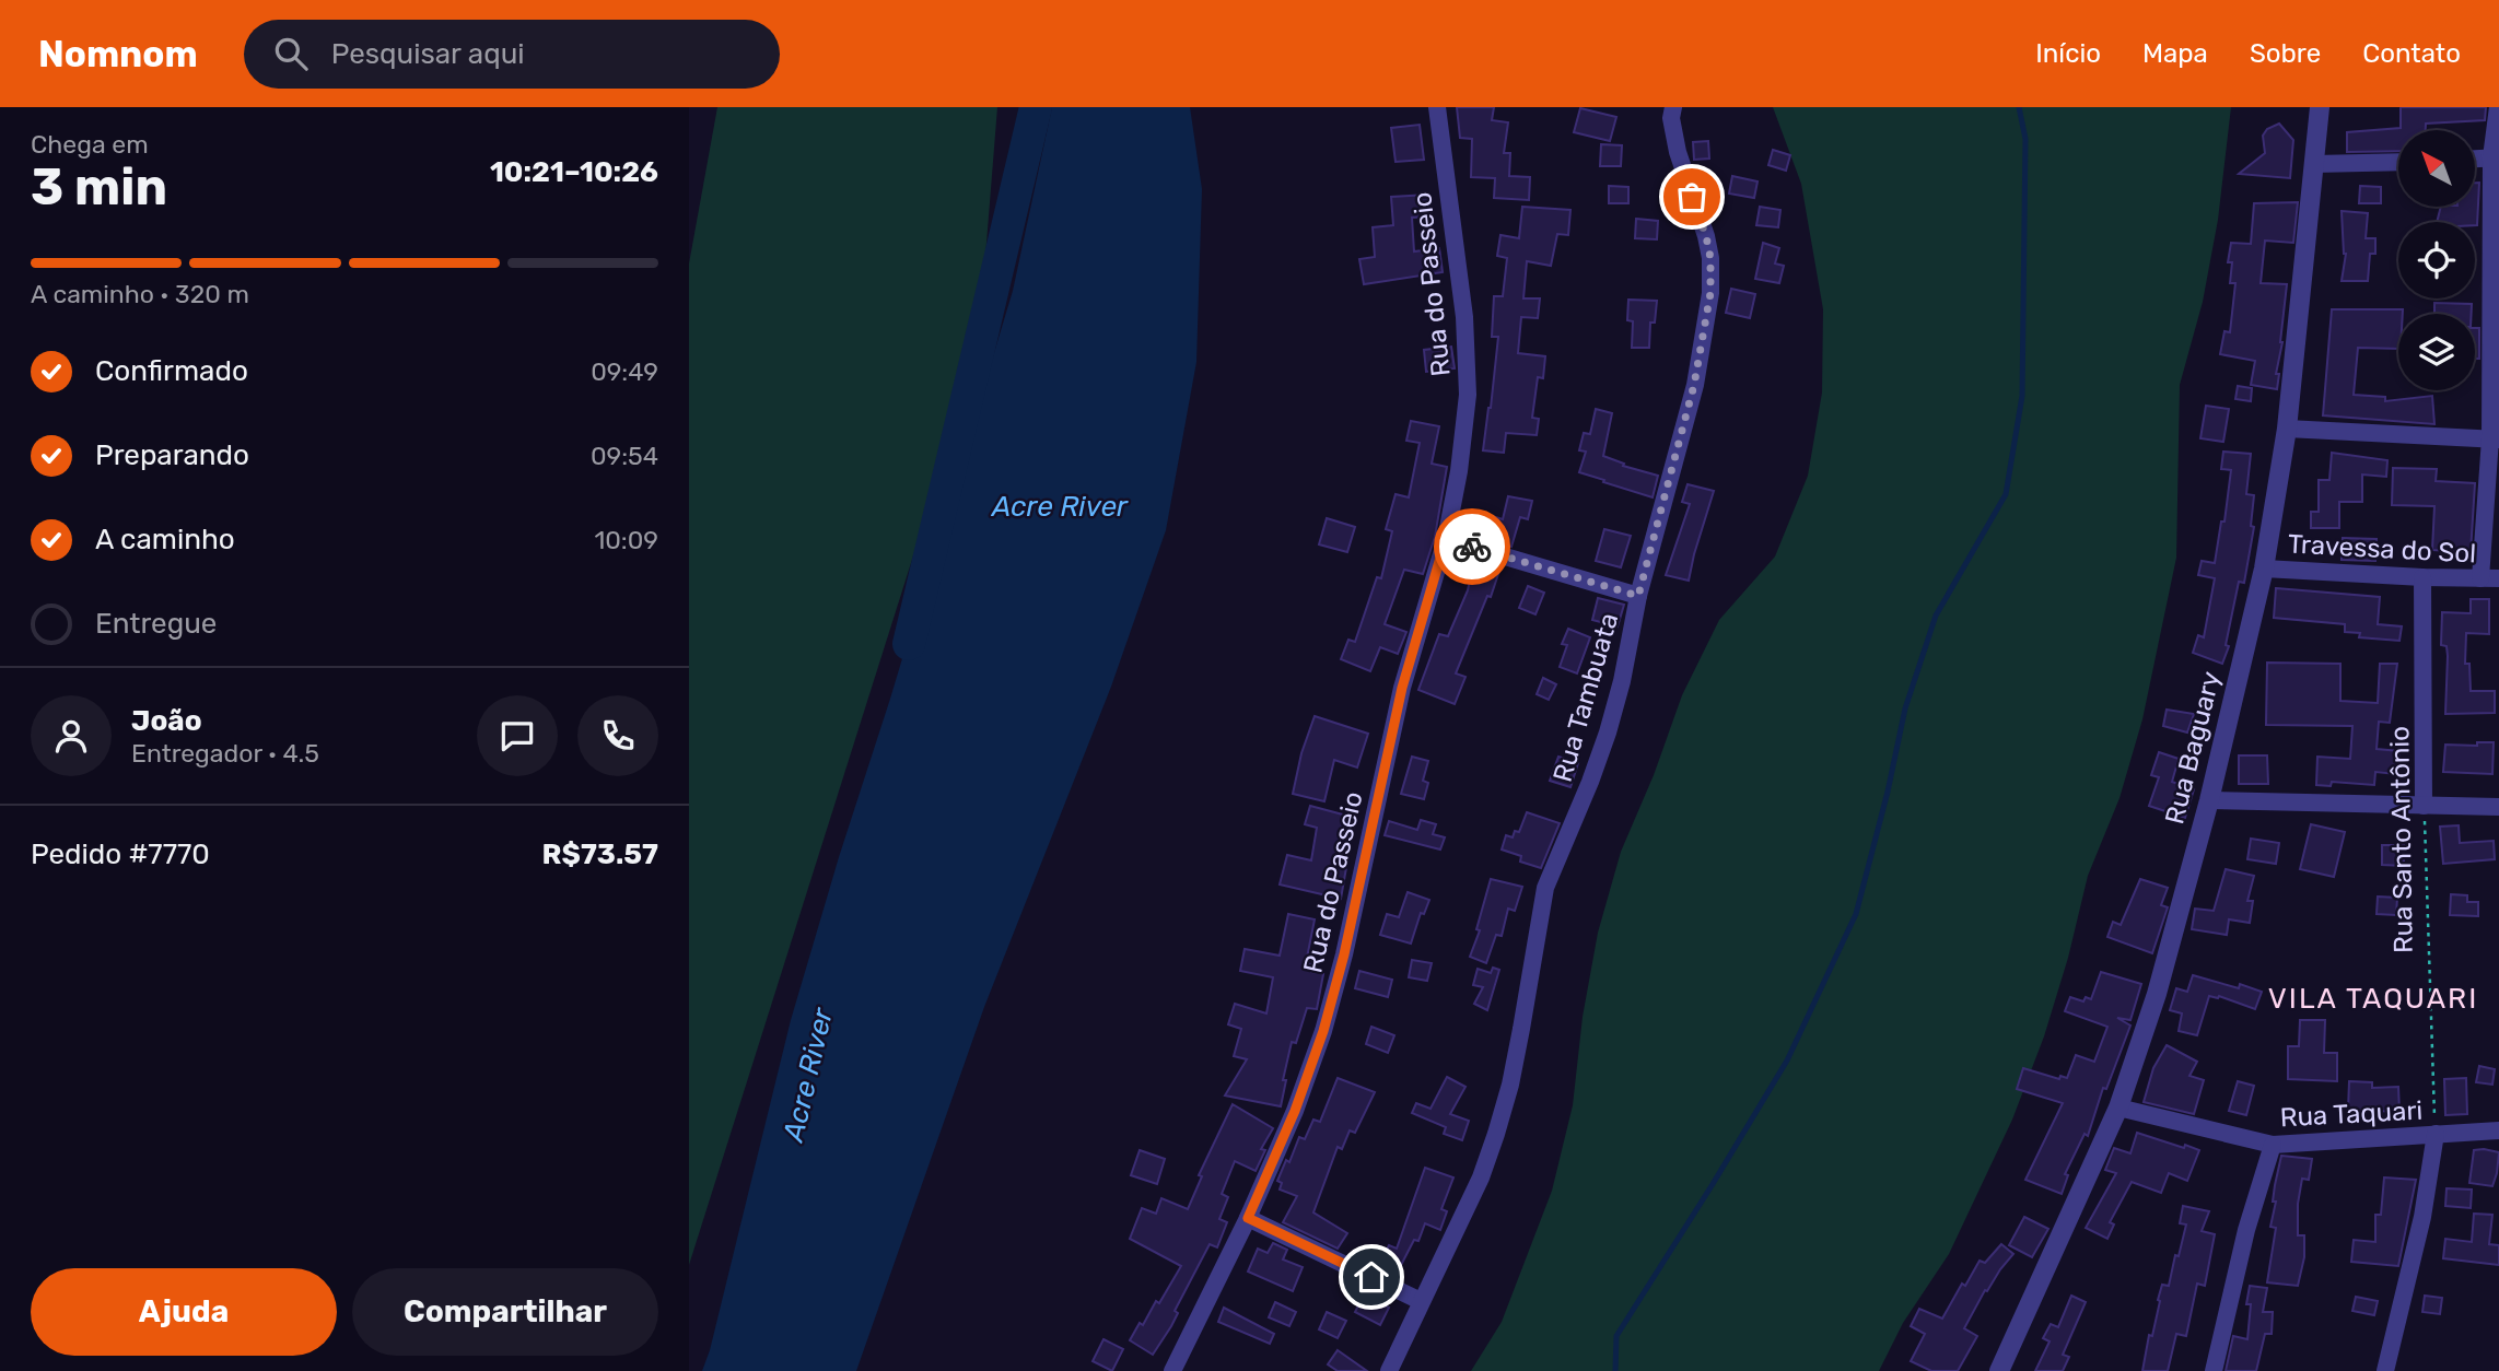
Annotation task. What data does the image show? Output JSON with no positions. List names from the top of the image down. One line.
{"streets":{"street":["Rua do Passeio","Travessa do Sol","Rua Tambuata","Rua Baguary","Rua Santo Antônio","Rua Taquari"]},"crossings":[["Travessa do Sol","Rua Baguary"],["Travessa do Sol","Rua Santo Antônio"],["Rua Baguary","Rua Taquari"],["Rua Santo Antônio","Rua Taquari"]],"districts":["VILA TAQUARI"],"water":["Acre River"],"north":"top left","page":{"header":"Nomnom","search":"Pesquisar aqui","nav":["Início","Mapa","Sobre","Contato"],"heading":["3 min","Chega em","10:21–10:26"],"panel":["João","Entregador · 4.5","Pedido #7770","R$73.57"],"bar":"A caminho · 320 m","list":[["Confirmado","09:49"],["Preparando","09:54"],["A caminho","10:09"],"Entregue"],"buttons":["Ajuda","Compartilhar"]}}
